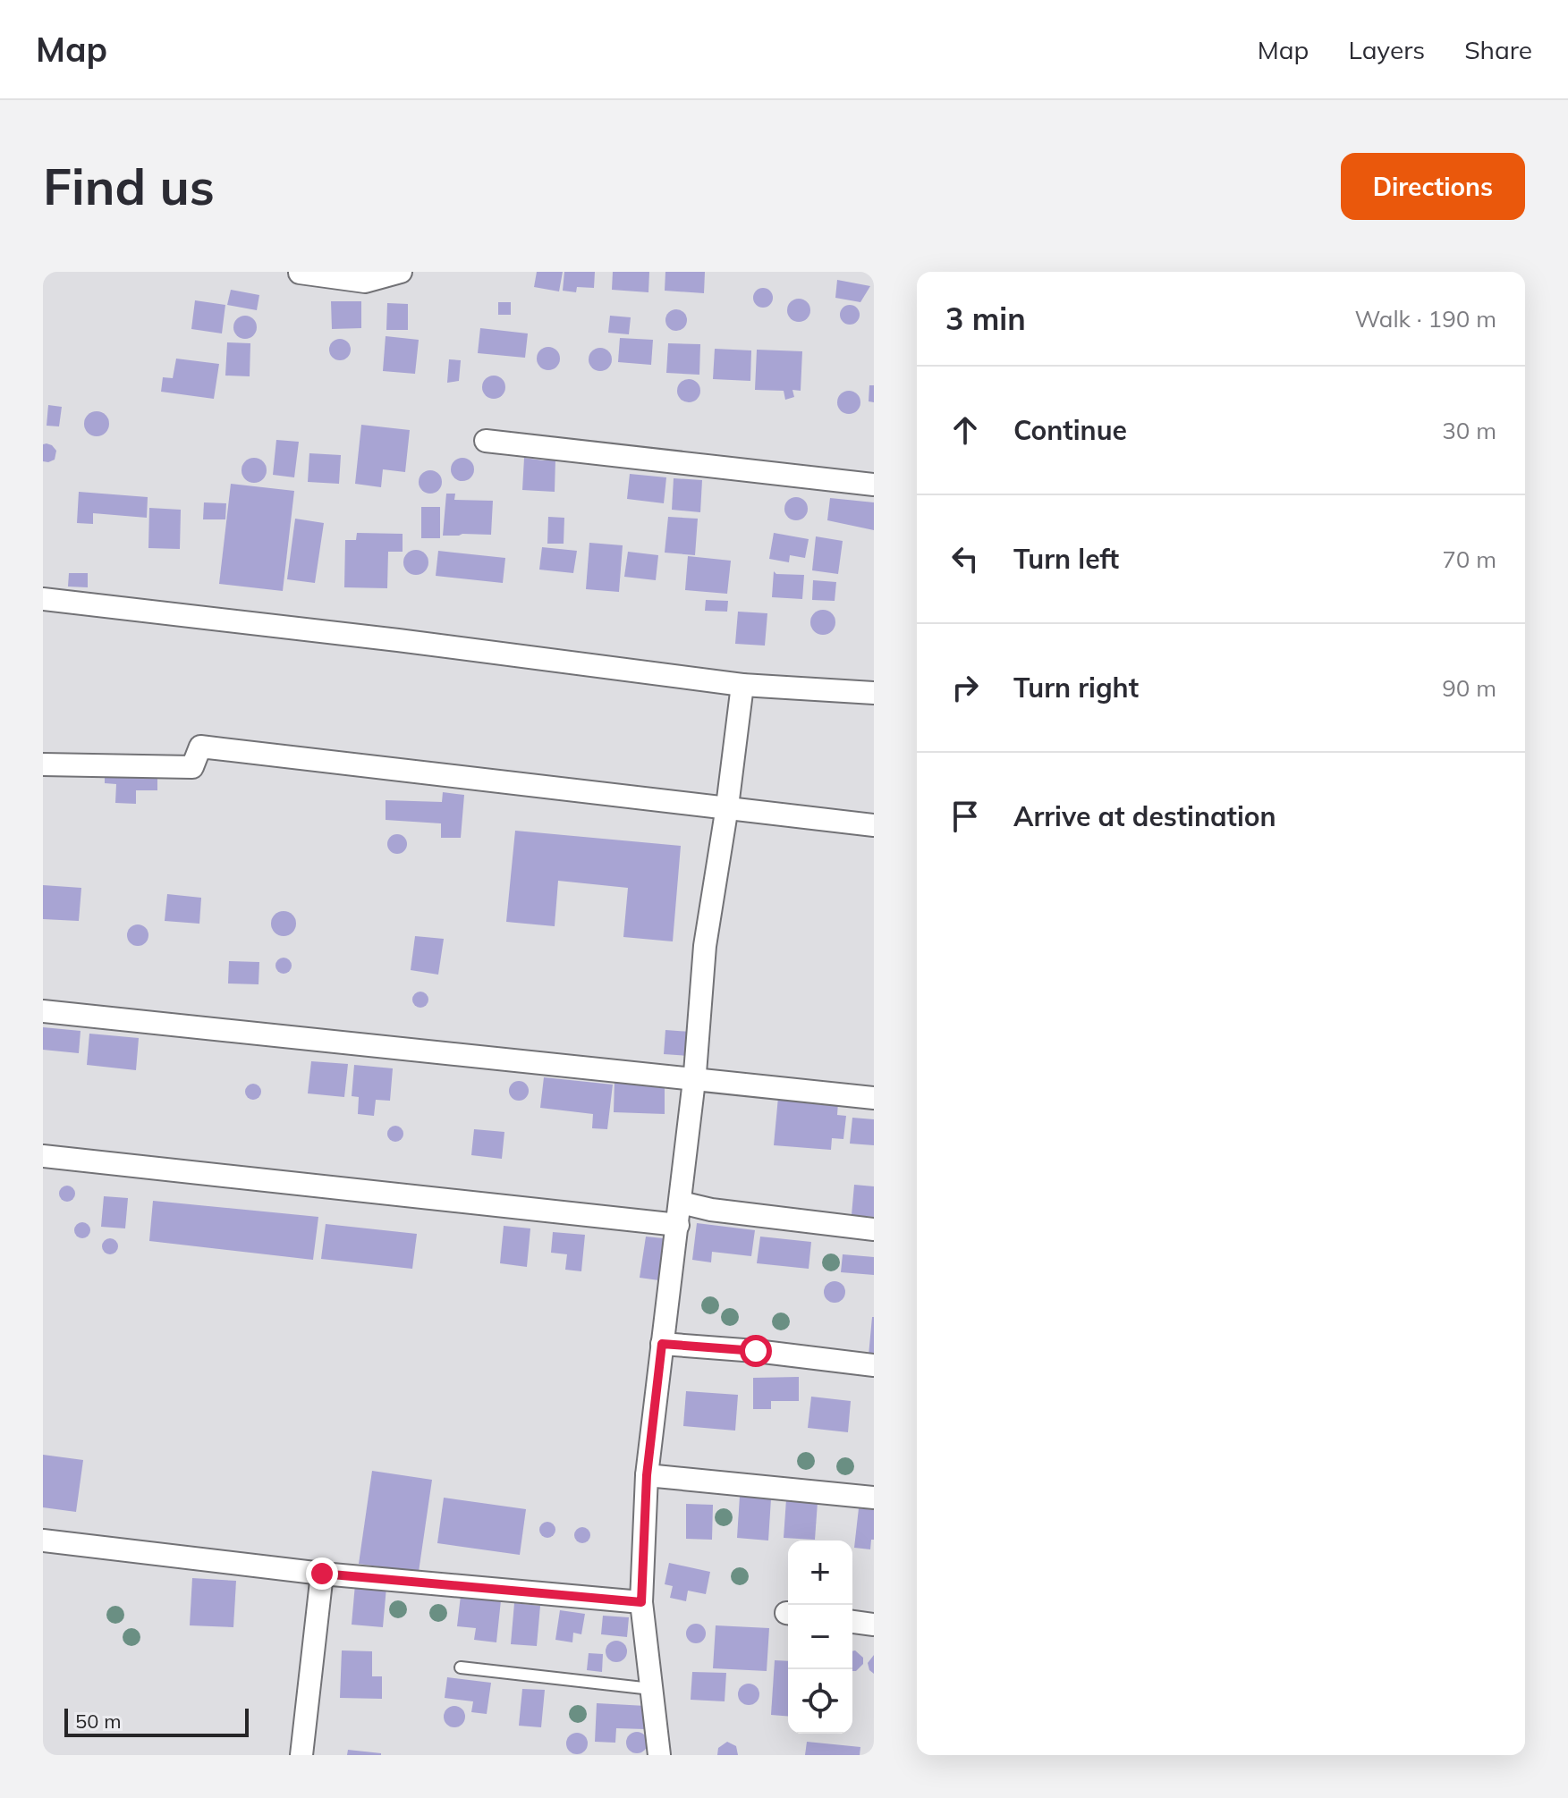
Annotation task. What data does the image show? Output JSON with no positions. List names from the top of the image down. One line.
{"scale_bar":"50 m","page":{"header":"Map","nav":["Map","Layers","Share"],"buttons":"Directions","title":"Find us","heading":["3 min","Walk · 190 m"],"list":[["Continue","30 m"],["Turn left","70 m"],["Turn right","90 m"],"Arrive at destination"],"map_buttons":["+","−"],"scale":"50 m"}}
